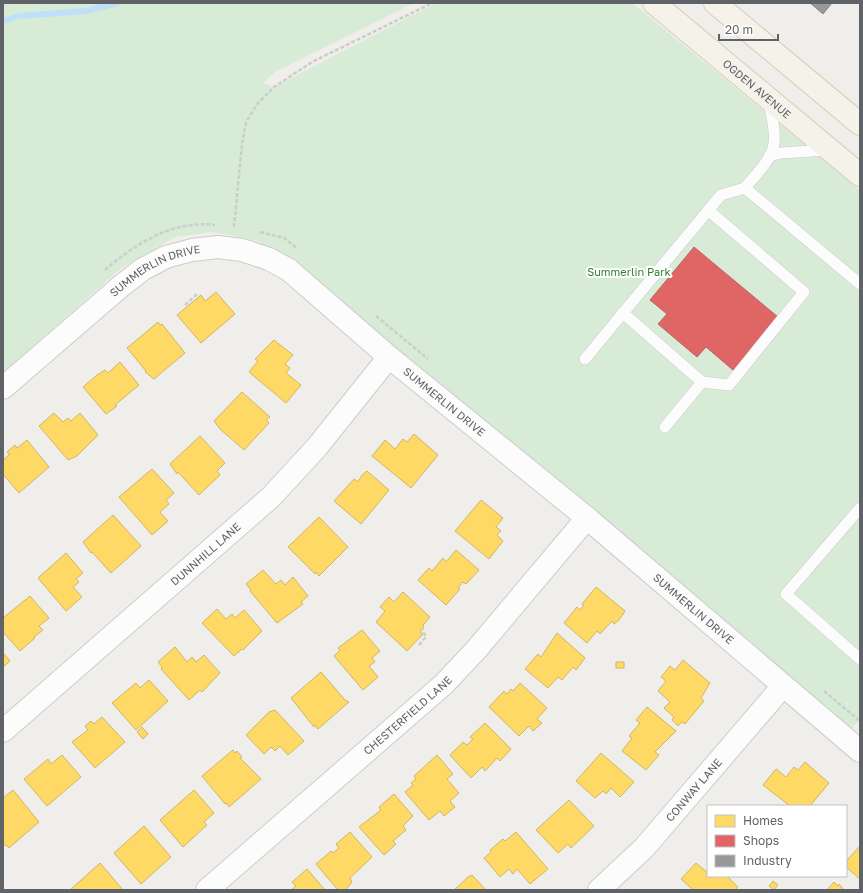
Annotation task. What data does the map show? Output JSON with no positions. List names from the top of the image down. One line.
{"streets":{"main road":["OGDEN AVENUE"],"street":["SUMMERLIN DRIVE","DUNNHILL LANE","CHESTERFIELD LANE","CONWAY LANE"]},"crossings":[["SUMMERLIN DRIVE","DUNNHILL LANE"],["SUMMERLIN DRIVE","CHESTERFIELD LANE"],["SUMMERLIN DRIVE","CONWAY LANE"]],"parks":["Summerlin Park"],"legend":["Homes","Shops","Industry"],"scale_bar":"20 m"}
